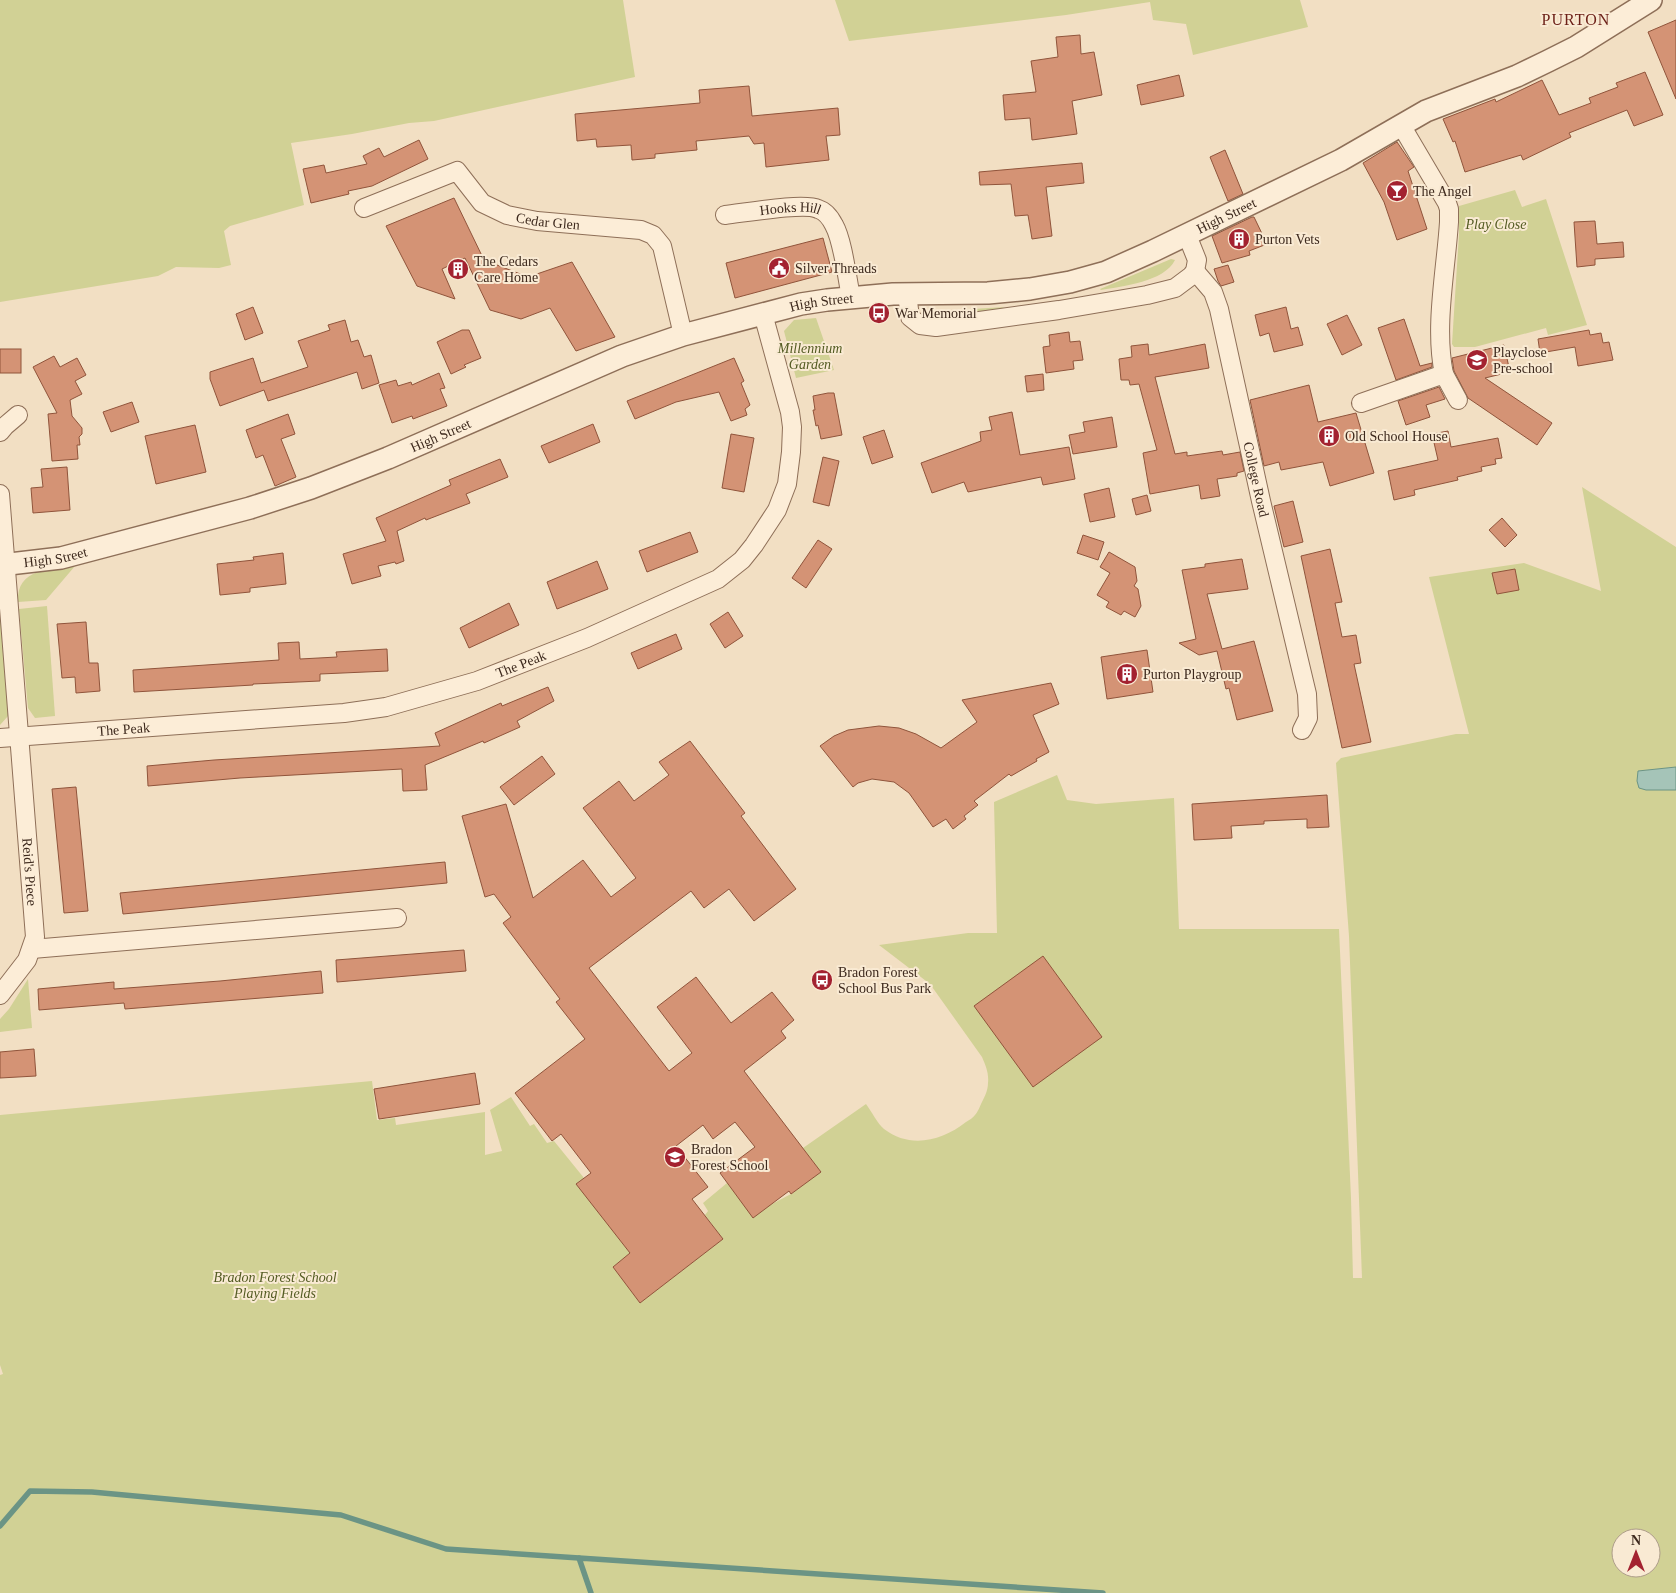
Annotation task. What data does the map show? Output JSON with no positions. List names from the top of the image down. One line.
{"streets":{"street":["Hooks Hill","High Street","Cedar Glen","College Road","The Peak","Reid's Piece"]},"crossings":[["Hooks Hill","High Street"],["High Street","Cedar Glen"],["High Street","College Road"],["High Street","The Peak"],["High Street","Reid's Piece"],["The Peak","Reid's Piece"]],"districts":["PURTON"],"parks":["Play Close","Millennium Garden","Bradon Forest School Playing Fields"],"places":{"bar":["The Angel"],"building":["Purton Vets","The Cedars Care Home","Old School House","Purton Playgroup"],"public building":["Silver Threads"],"bus stop":["War Memorial","Bradon Forest School Bus Park"],"school or university":["Playclose Pre-school","Bradon Forest School"]},"north":"top"}
